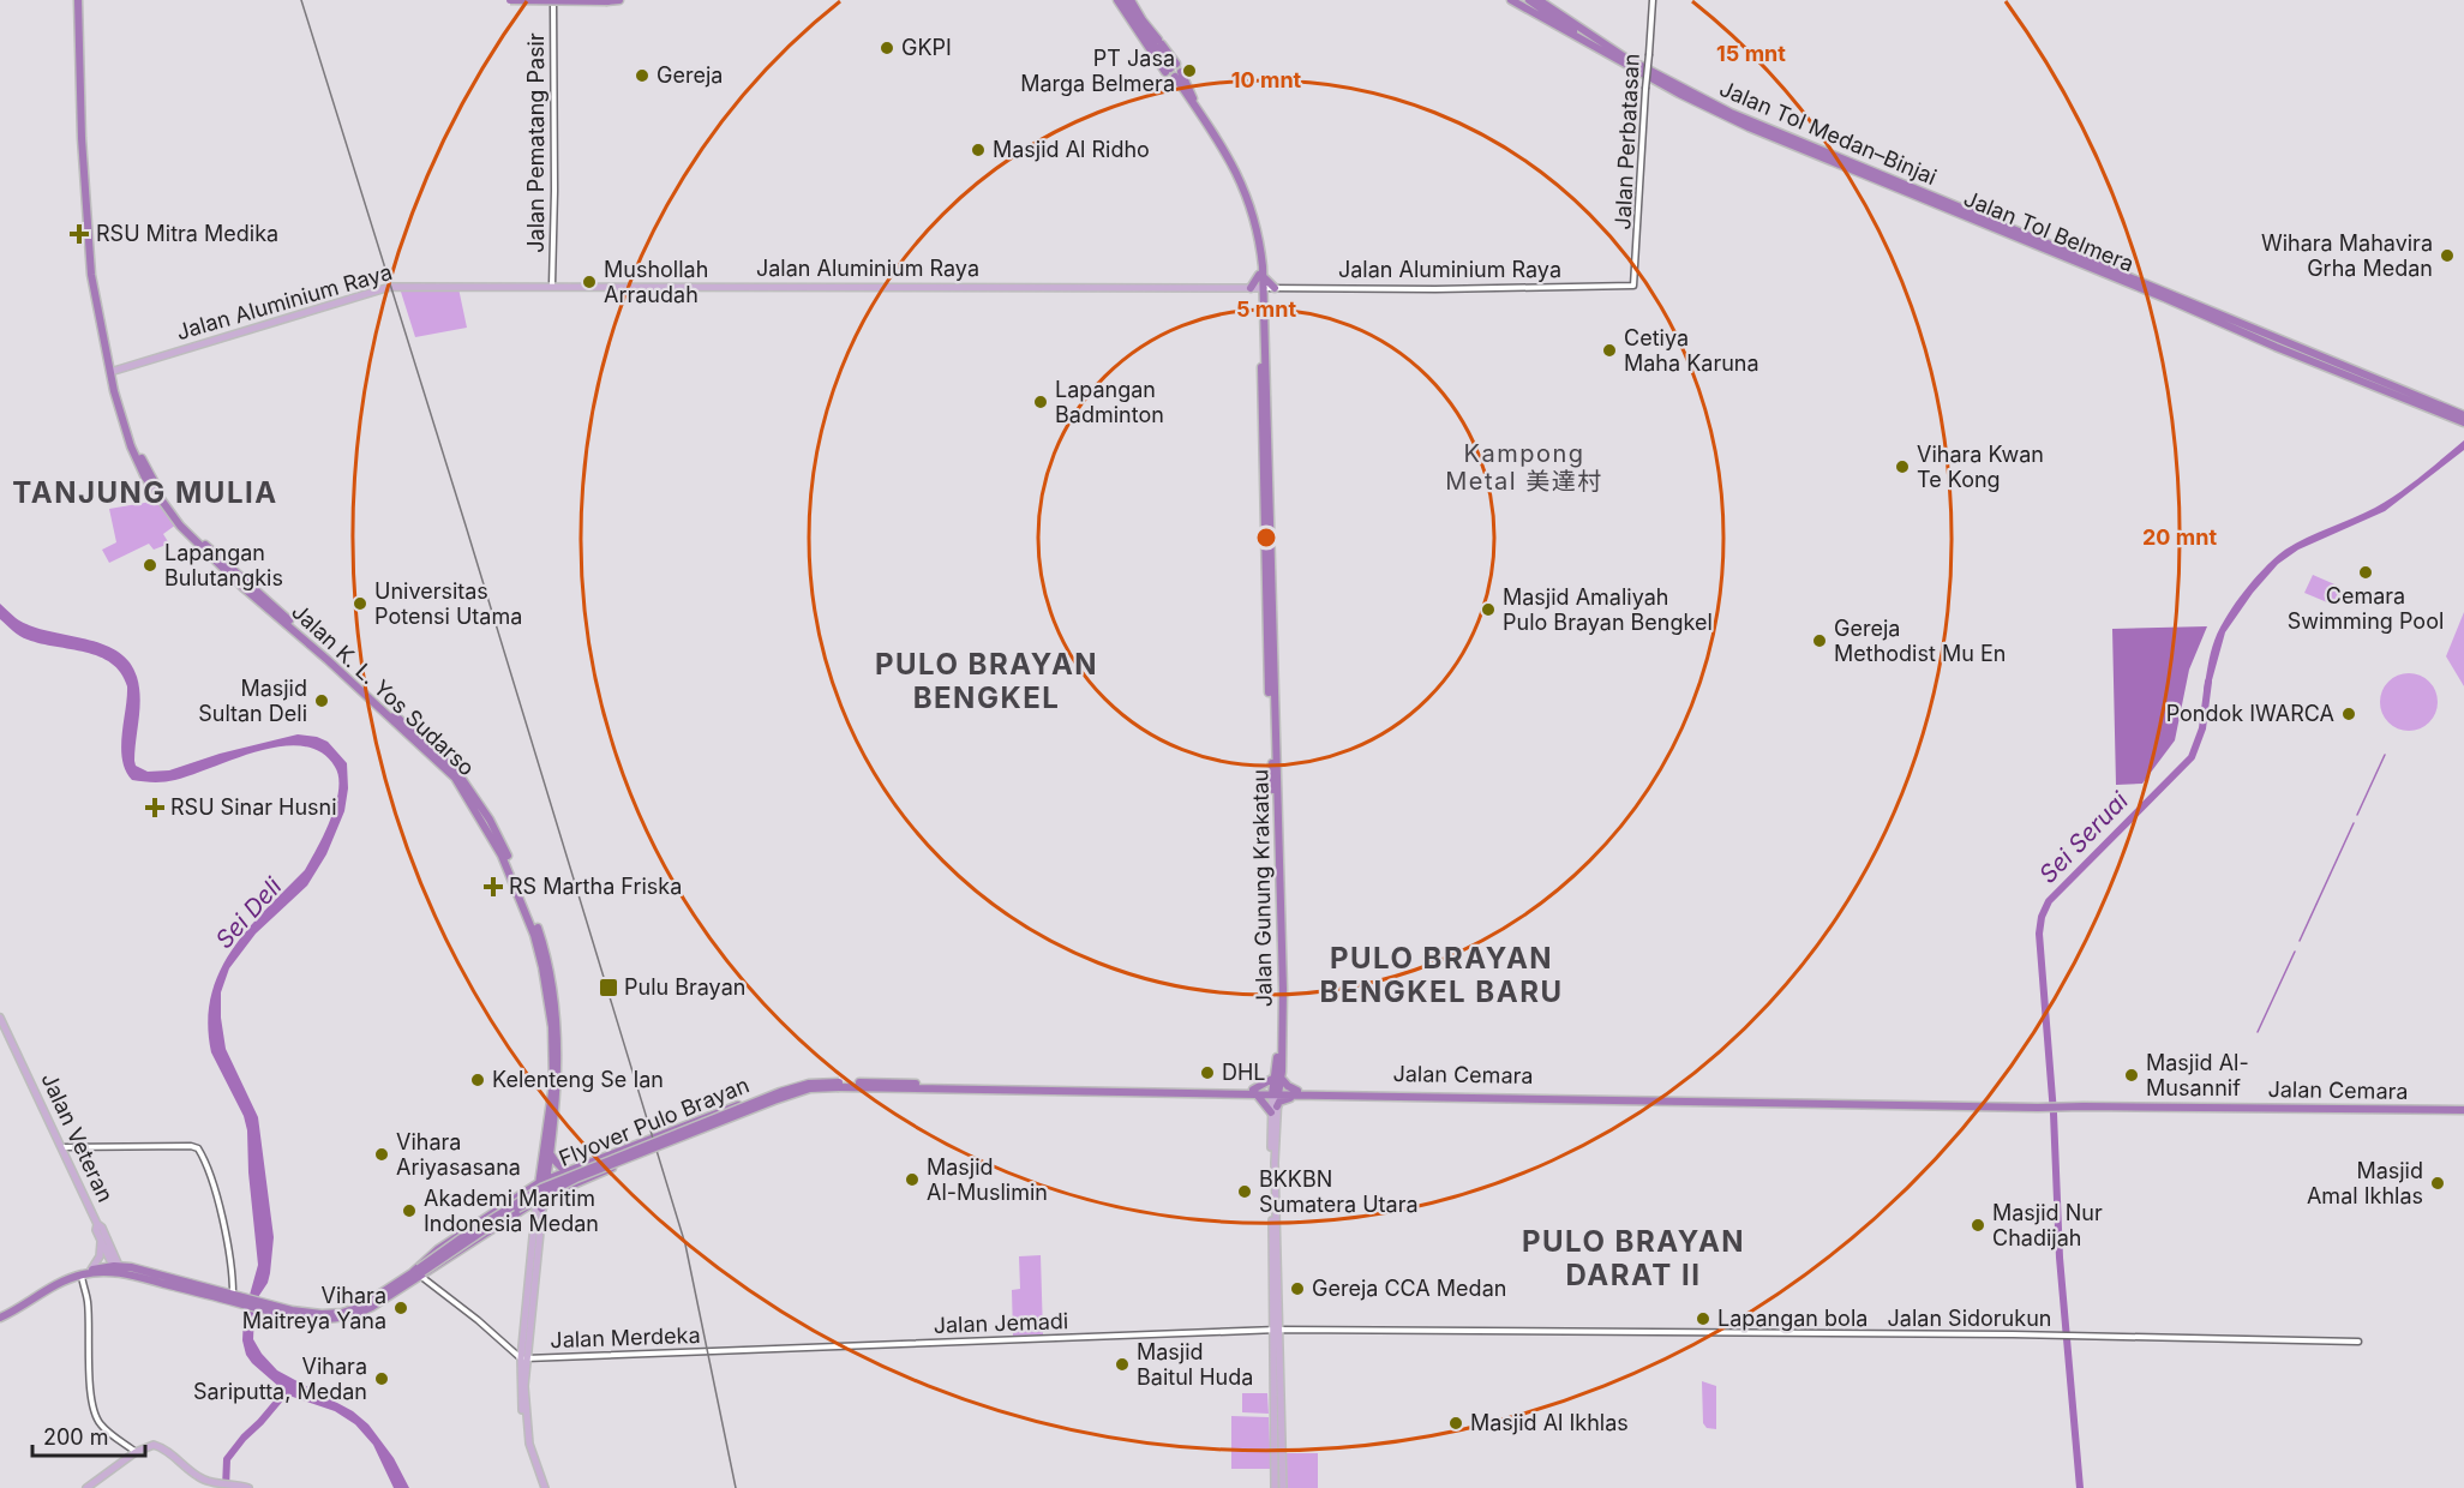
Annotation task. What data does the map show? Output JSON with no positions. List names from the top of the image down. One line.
{"streets":{"highway":["Jalan Tol Medan–Binjai","Jalan Tol Belmera","Jalan K. L. Yos Sudarso","Jalan Gunung Krakatau","Jalan Cemara","Flyover Pulo Brayan"],"main road":["Jalan Aluminium Raya","Jalan Veteran"],"street":["Jalan Perbatasan","Jalan Pematang Pasir","Jalan Sidorukun","Jalan Jemadi","Jalan Merdeka"]},"crossings":[["Jalan Perbatasan","Jalan Aluminium Raya"],["Jalan Pematang Pasir","Jalan Aluminium Raya"],["Jalan Aluminium Raya","Jalan K. L. Yos Sudarso"],["Jalan Aluminium Raya","Jalan Gunung Krakatau"],["Jalan K. L. Yos Sudarso","Jalan Cemara"],["Jalan K. L. Yos Sudarso","Jalan Merdeka"],["Jalan Gunung Krakatau","Jalan Cemara"],["Jalan Gunung Krakatau","Jalan Sidorukun"],["Jalan Gunung Krakatau","Jalan Jemadi"],["Jalan Cemara","Flyover Pulo Brayan"],["Jalan Sidorukun","Jalan Jemadi"],["Jalan Jemadi","Jalan Merdeka"]],"districts":["Kampong Metal 美達村","TANJUNG MULIA","PULO BRAYAN BENGKEL","PULO BRAYAN BENGKEL BARU","PULO BRAYAN DARAT II"],"water":["Sei Seruai","Sei Deli"],"places":{"other":["GKPI","PT Jasa Marga Belmera","Gereja","Masjid Al Ridho","Wihara Mahavira Grha Medan","Mushollah Arraudah","Cetiya Maha Karuna","Lapangan Badminton","Vihara Kwan Te Kong","Lapangan Bulutangkis","Cemara Swimming Pool","Universitas Potensi Utama","Masjid Amaliyah Pulo Brayan Bengkel","Gereja Methodist Mu En","Masjid Sultan Deli","Pondok IWARCA","DHL","Masjid Al- Musannif","Kelenteng Se Ian","Vihara Ariyasasana","Masjid Al-Muslimin","Masjid Amal Ikhlas","BKKBN Sumatera Utara","Akademi Maritim Indonesia Medan","Masjid Nur Chadijah","Gereja CCA Medan","Vihara Maitreya Yana","Lapangan bola","Masjid Baitul Huda","Vihara Sariputta, Medan","Masjid Al Ikhlas"],"health":["RSU Mitra Medika","RSU Sinar Husni","RS Martha Friska"],"transit":["Pulu Brayan"]},"scale_bar":"200 m","rings":["15 mnt","10 mnt","5 mnt","20 mnt"]}
